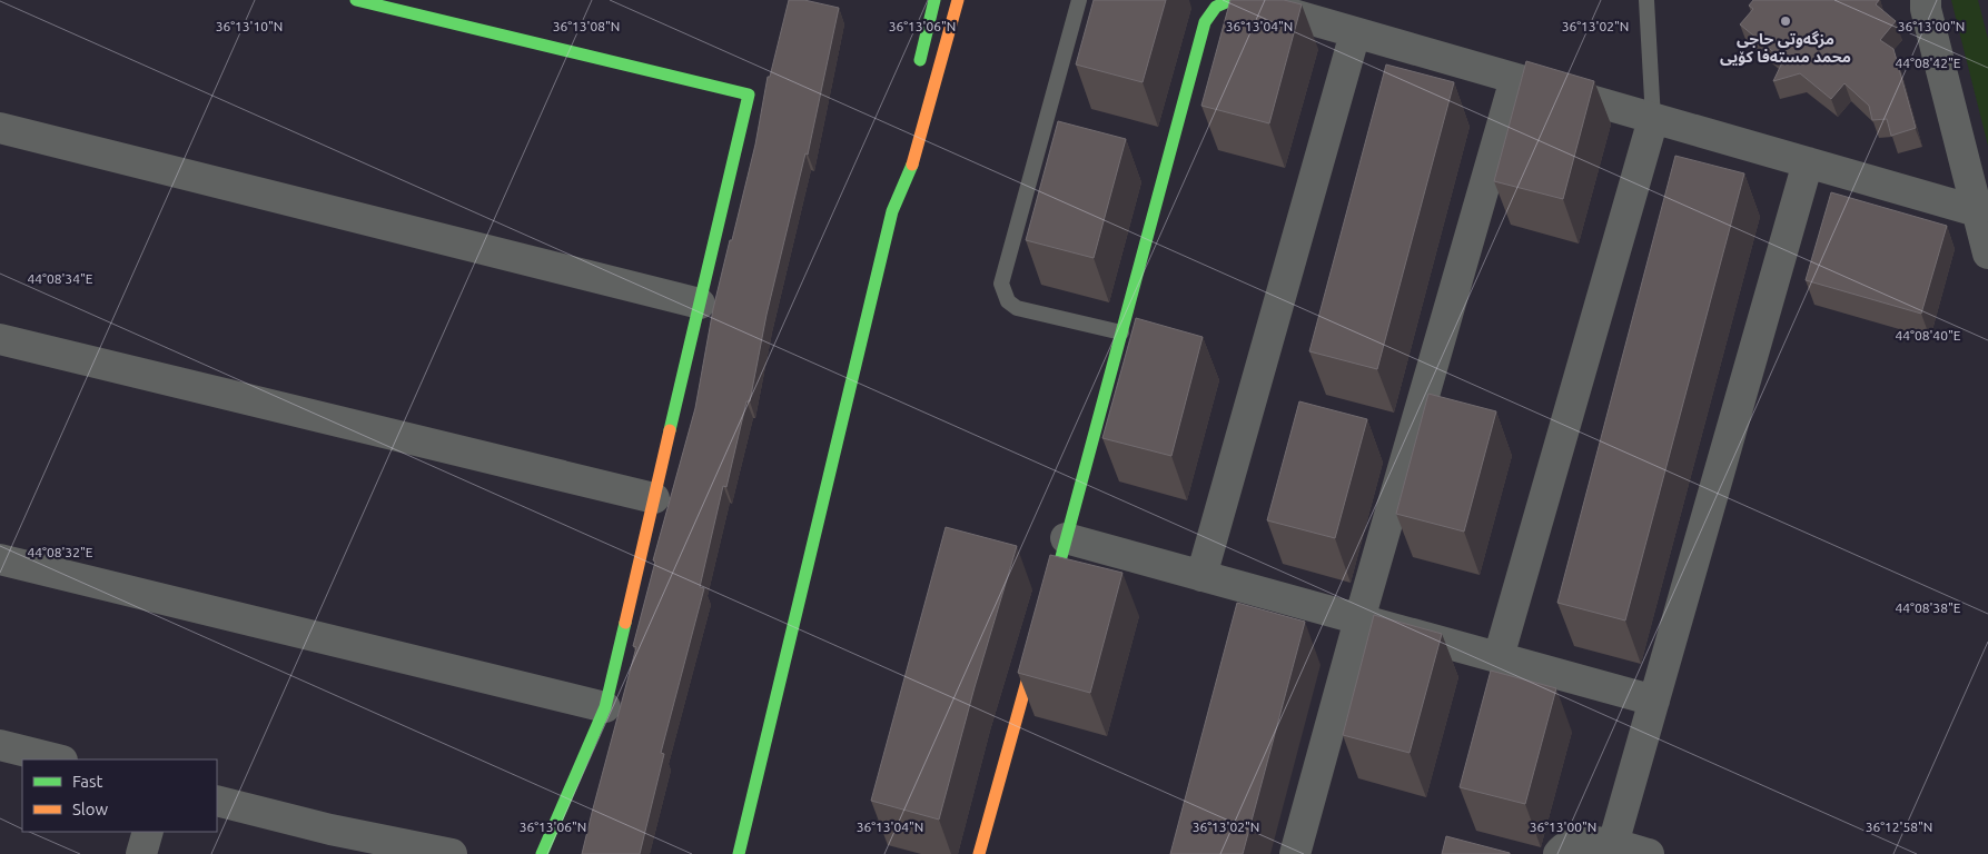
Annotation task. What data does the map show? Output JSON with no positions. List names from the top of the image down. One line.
{"places":["مزگەوتی حاجی محمد مستەفا کۆیی"],"legend":["Fast","Slow"],"coordinates":["36°13'10\"N","36°13'08\"N","36°13'06\"N","36°13'04\"N","36°13'02\"N","36°13'00\"N","44°08'42\"E","44°08'34\"E","44°08'40\"E","44°08'32\"E","44°08'38\"E","36°12'58\"N"]}
